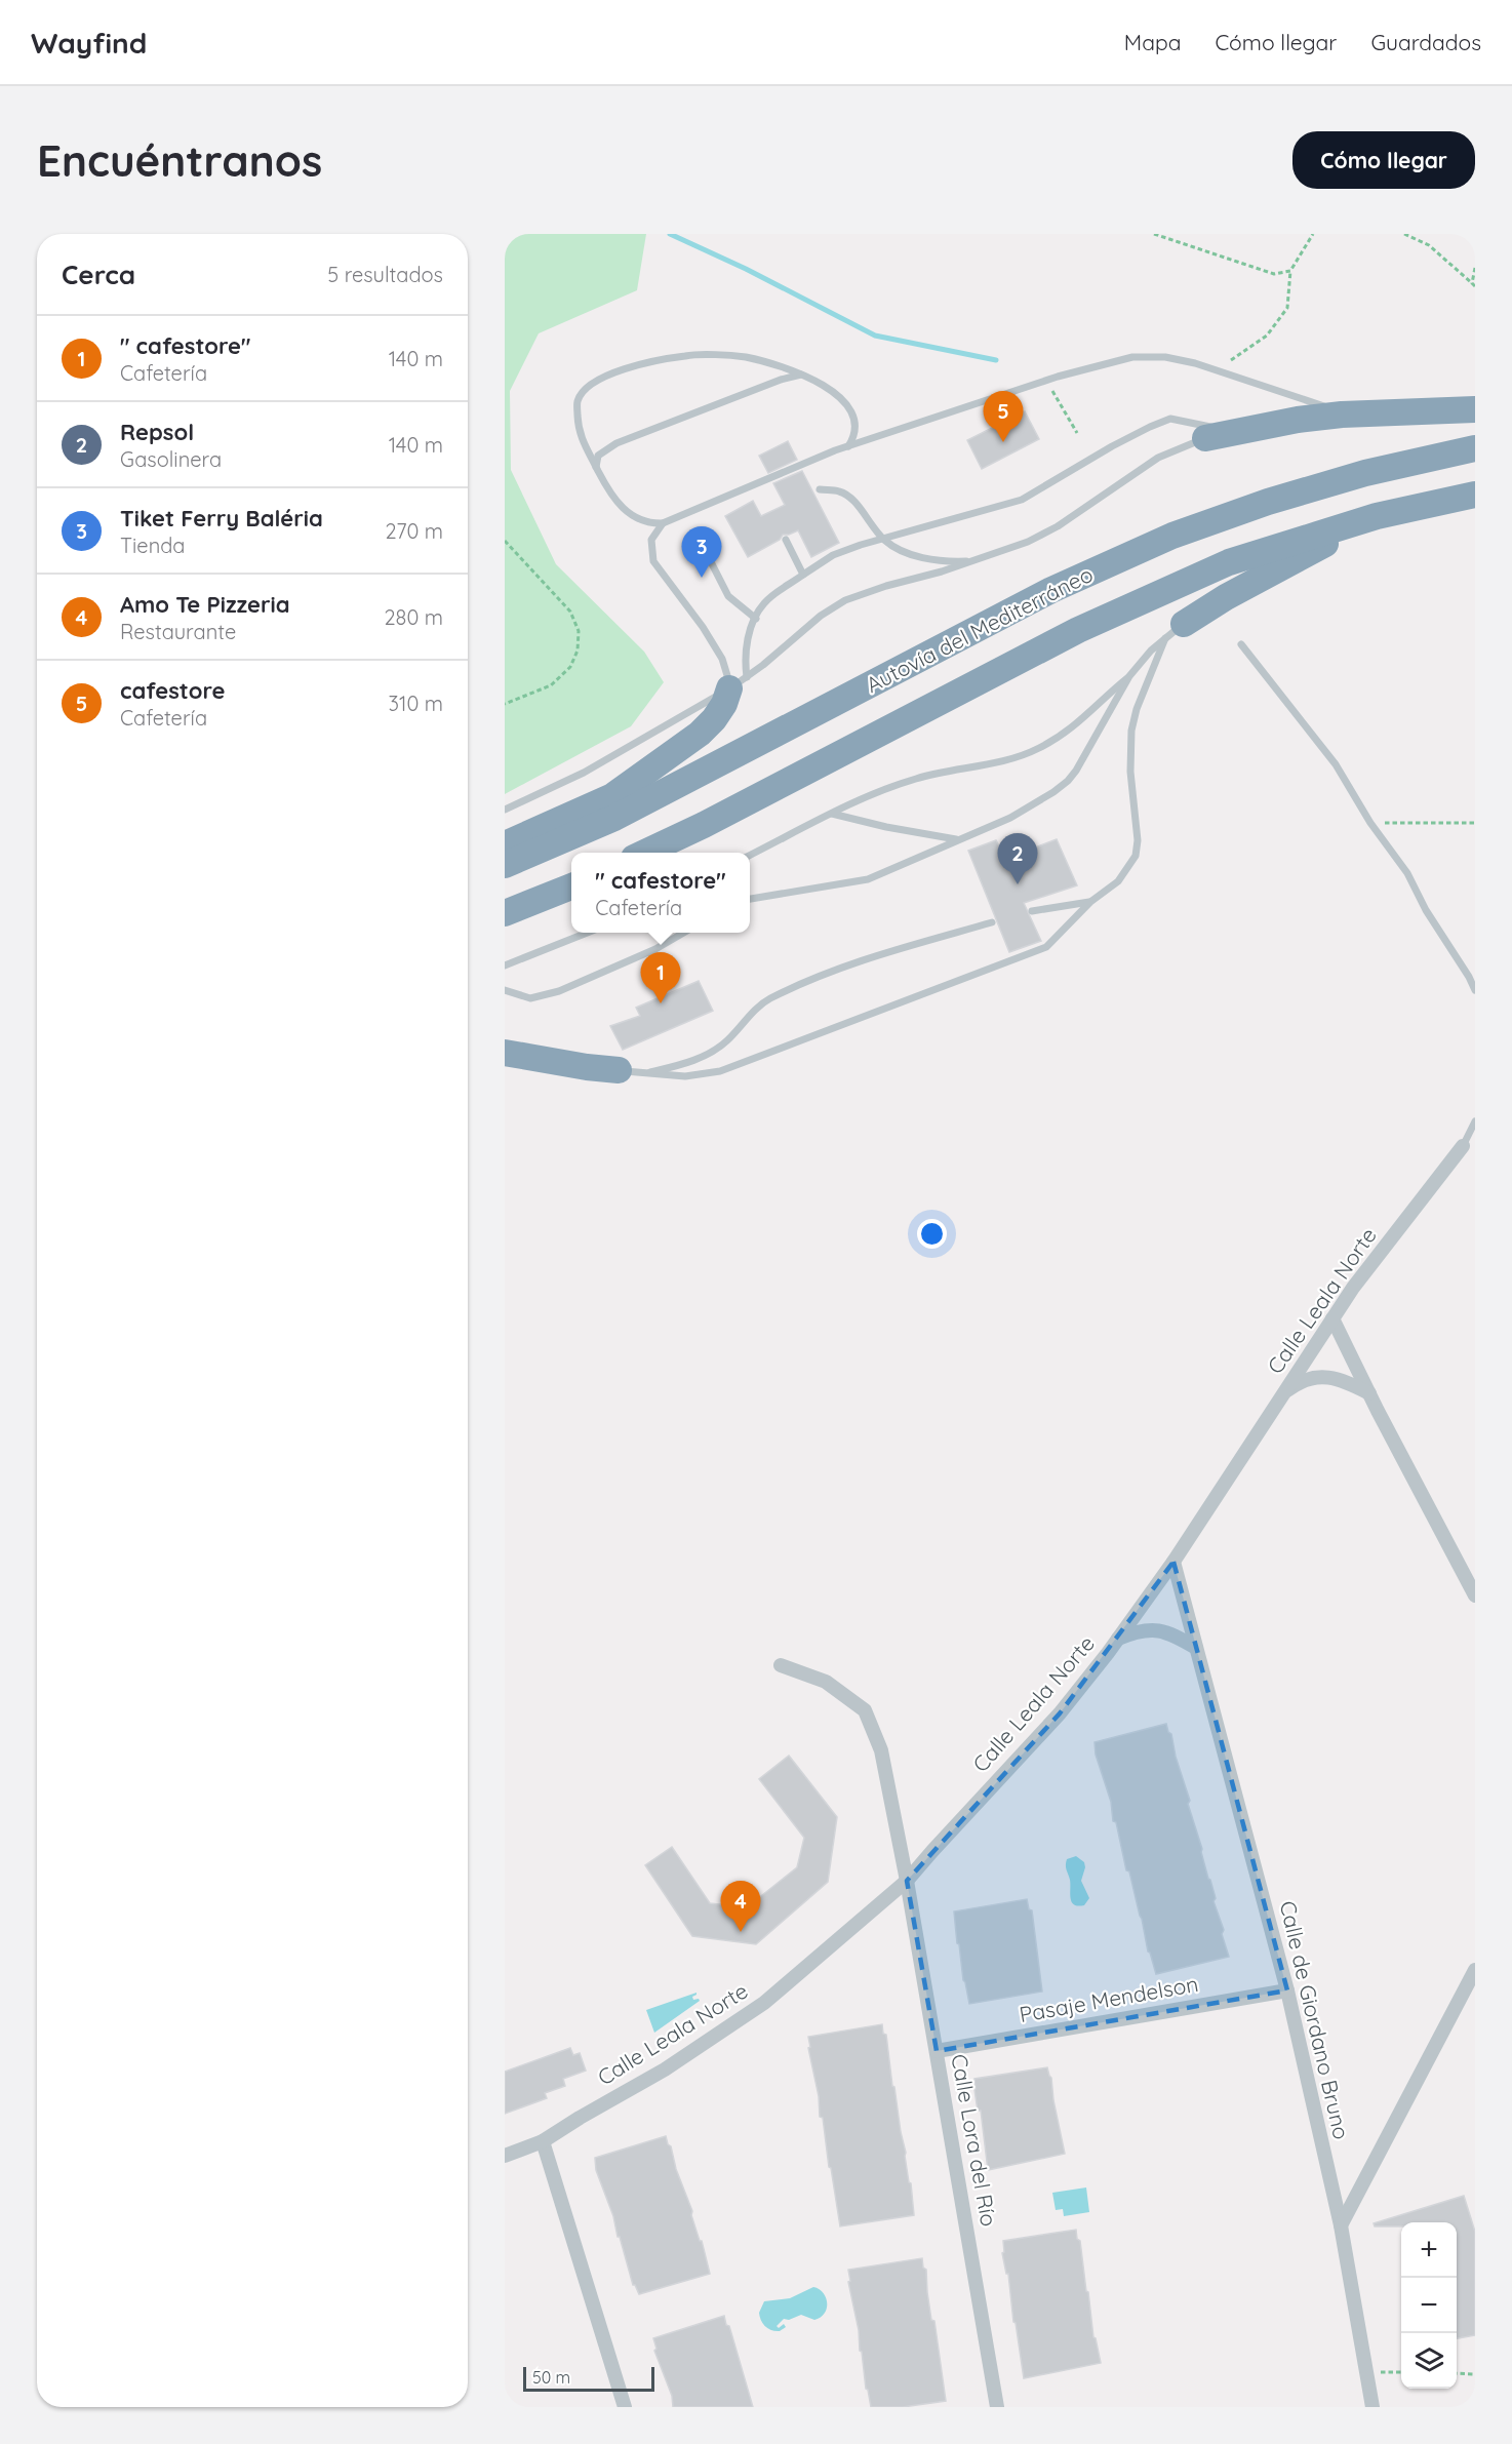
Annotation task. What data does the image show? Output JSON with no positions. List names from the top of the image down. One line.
{"streets":{"highway":["Autovía del Mediterráneo"],"street":["Calle Leala Norte","Pasaje Mendelson","Calle de Giordano Bruno","Calle Lora del Río"]},"crossings":[["Calle Leala Norte","Calle de Giordano Bruno"],["Calle Leala Norte","Calle Lora del Río"],["Pasaje Mendelson","Calle de Giordano Bruno"],["Pasaje Mendelson","Calle Lora del Río"]],"scale_bar":"50 m","page":{"header":"Wayfind","nav":["Mapa","Cómo llegar","Guardados"],"buttons":"Cómo llegar","title":"Encuéntranos","heading":["Cerca","5 resultados"],"list":[{"mark":"1","name":"\" cafestore\"","note":"Cafetería","value":"140 m"},{"mark":"2","name":"Repsol","note":"Gasolinera","value":"140 m"},{"mark":"3","name":"Tiket Ferry Baléria","note":"Tienda","value":"270 m"},{"mark":"4","name":"Amo Te Pizzeria","note":"Restaurante","value":"280 m"},{"mark":"5","name":"cafestore","note":"Cafetería","value":"310 m"}],"pins":["5","3","2","1","4"],"popup":["\" cafestore\"","Cafetería"],"map_buttons":["+","−"],"scale":"50 m"}}
